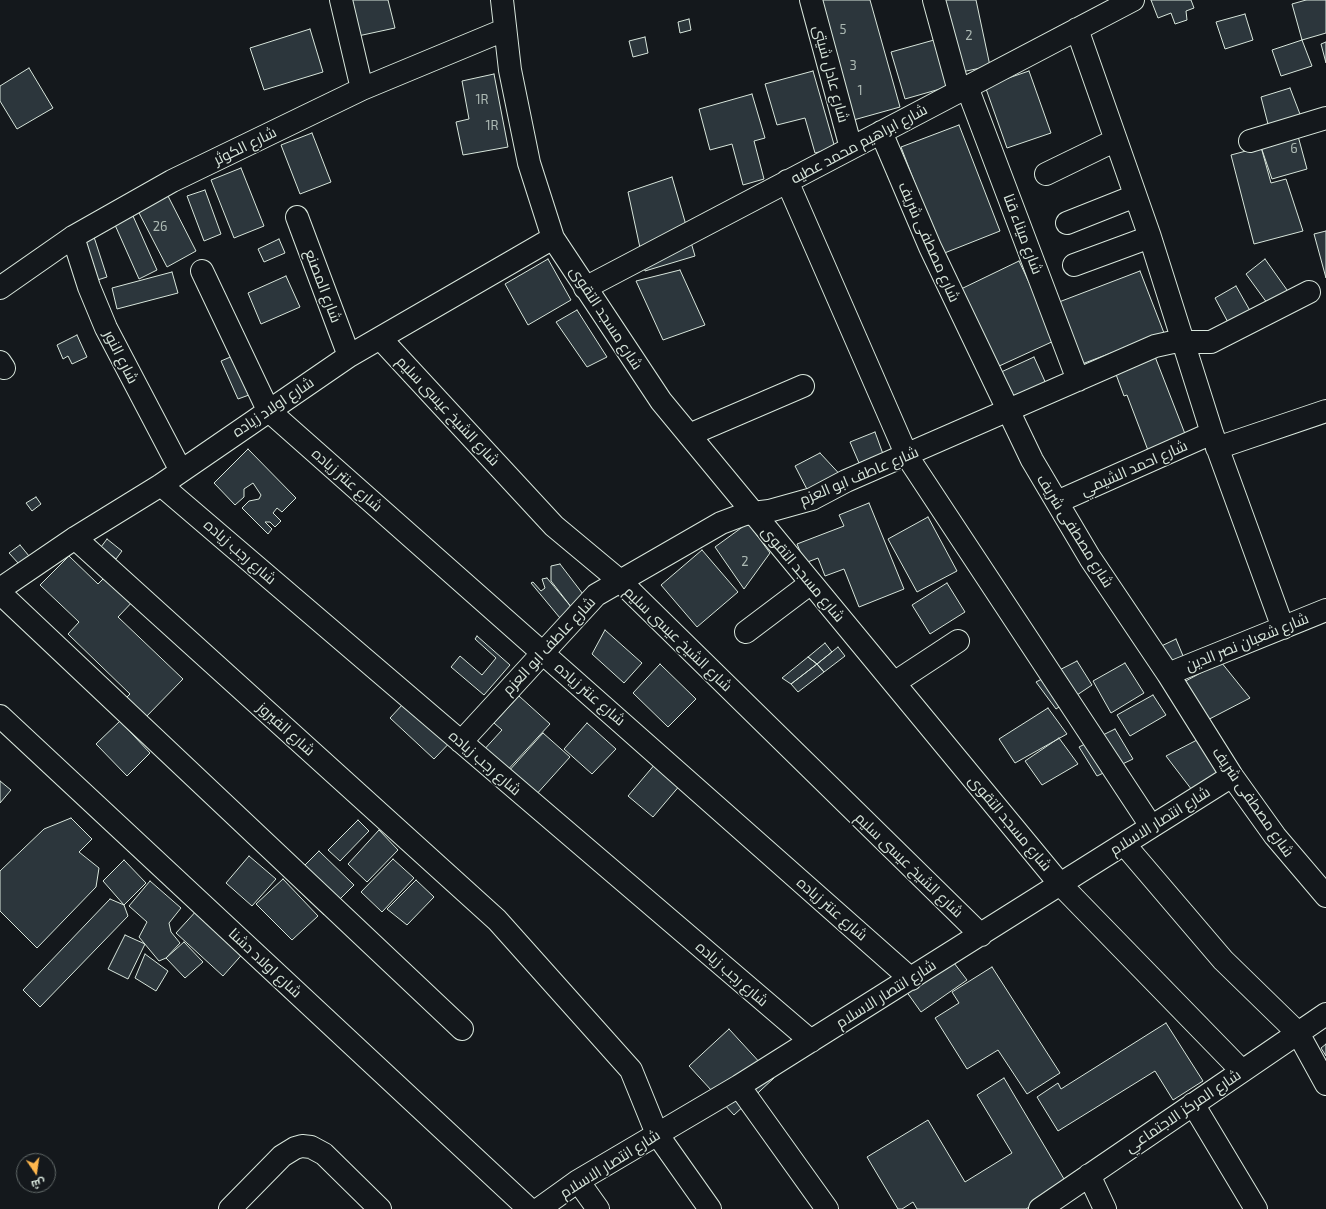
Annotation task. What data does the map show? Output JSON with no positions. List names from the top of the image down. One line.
{"streets":{"street":["شارع عادل شيتى","شارع ابراهيم محمد عطيه","شارع الكوثر","شارع ميناء قنا","شارع مصطفى شريف","شارع المصنع","شارع مسجد التقوى","شارع النور","شارع اولاد زياده","شارع الشيخ عيسى سليم","شارع احمد الشيمي","شارع عاطف ابو العزم","شارع عنتر زياده","شارع رجب زياده","شارع شعبان نصر الدين","شارع الفيروز","شارع انتصار الاسلام","شارع اولاد دشنا","شارع المركز الاجتماعي"]},"crossings":[["شارع عادل شيتى","شارع ابراهيم محمد عطيه"],["شارع ابراهيم محمد عطيه","شارع ميناء قنا"],["شارع ابراهيم محمد عطيه","شارع مصطفى شريف"],["شارع ابراهيم محمد عطيه","شارع مسجد التقوى"],["شارع الكوثر","شارع مسجد التقوى"],["شارع الكوثر","شارع النور"],["شارع ميناء قنا","شارع عاطف ابو العزم"],["شارع مصطفى شريف","شارع احمد الشيمي"],["شارع مصطفى شريف","شارع عاطف ابو العزم"],["شارع مصطفى شريف","شارع شعبان نصر الدين"],["شارع مصطفى شريف","شارع انتصار الاسلام"],["شارع المصنع","شارع اولاد زياده"],["شارع مسجد التقوى","شارع اولاد زياده"],["شارع مسجد التقوى","شارع عاطف ابو العزم"],["شارع مسجد التقوى","شارع انتصار الاسلام"],["شارع مسجد التقوى","شارع المركز الاجتماعي"],["شارع النور","شارع اولاد زياده"],["شارع اولاد زياده","شارع الشيخ عيسى سليم"],["شارع اولاد زياده","شارع عنتر زياده"],["شارع اولاد زياده","شارع رجب زياده"],["شارع اولاد زياده","شارع الفيروز"],["شارع الشيخ عيسى سليم","شارع عاطف ابو العزم"],["شارع الشيخ عيسى سليم","شارع انتصار الاسلام"],["شارع عاطف ابو العزم","شارع عنتر زياده"],["شارع عاطف ابو العزم","شارع رجب زياده"],["شارع عنتر زياده","شارع انتصار الاسلام"],["شارع رجب زياده","شارع انتصار الاسلام"],["شارع الفيروز","شارع انتصار الاسلام"]],"house_numbers":["5","2","3","1","1R","1R","6","26","2"],"north":"bottom"}
